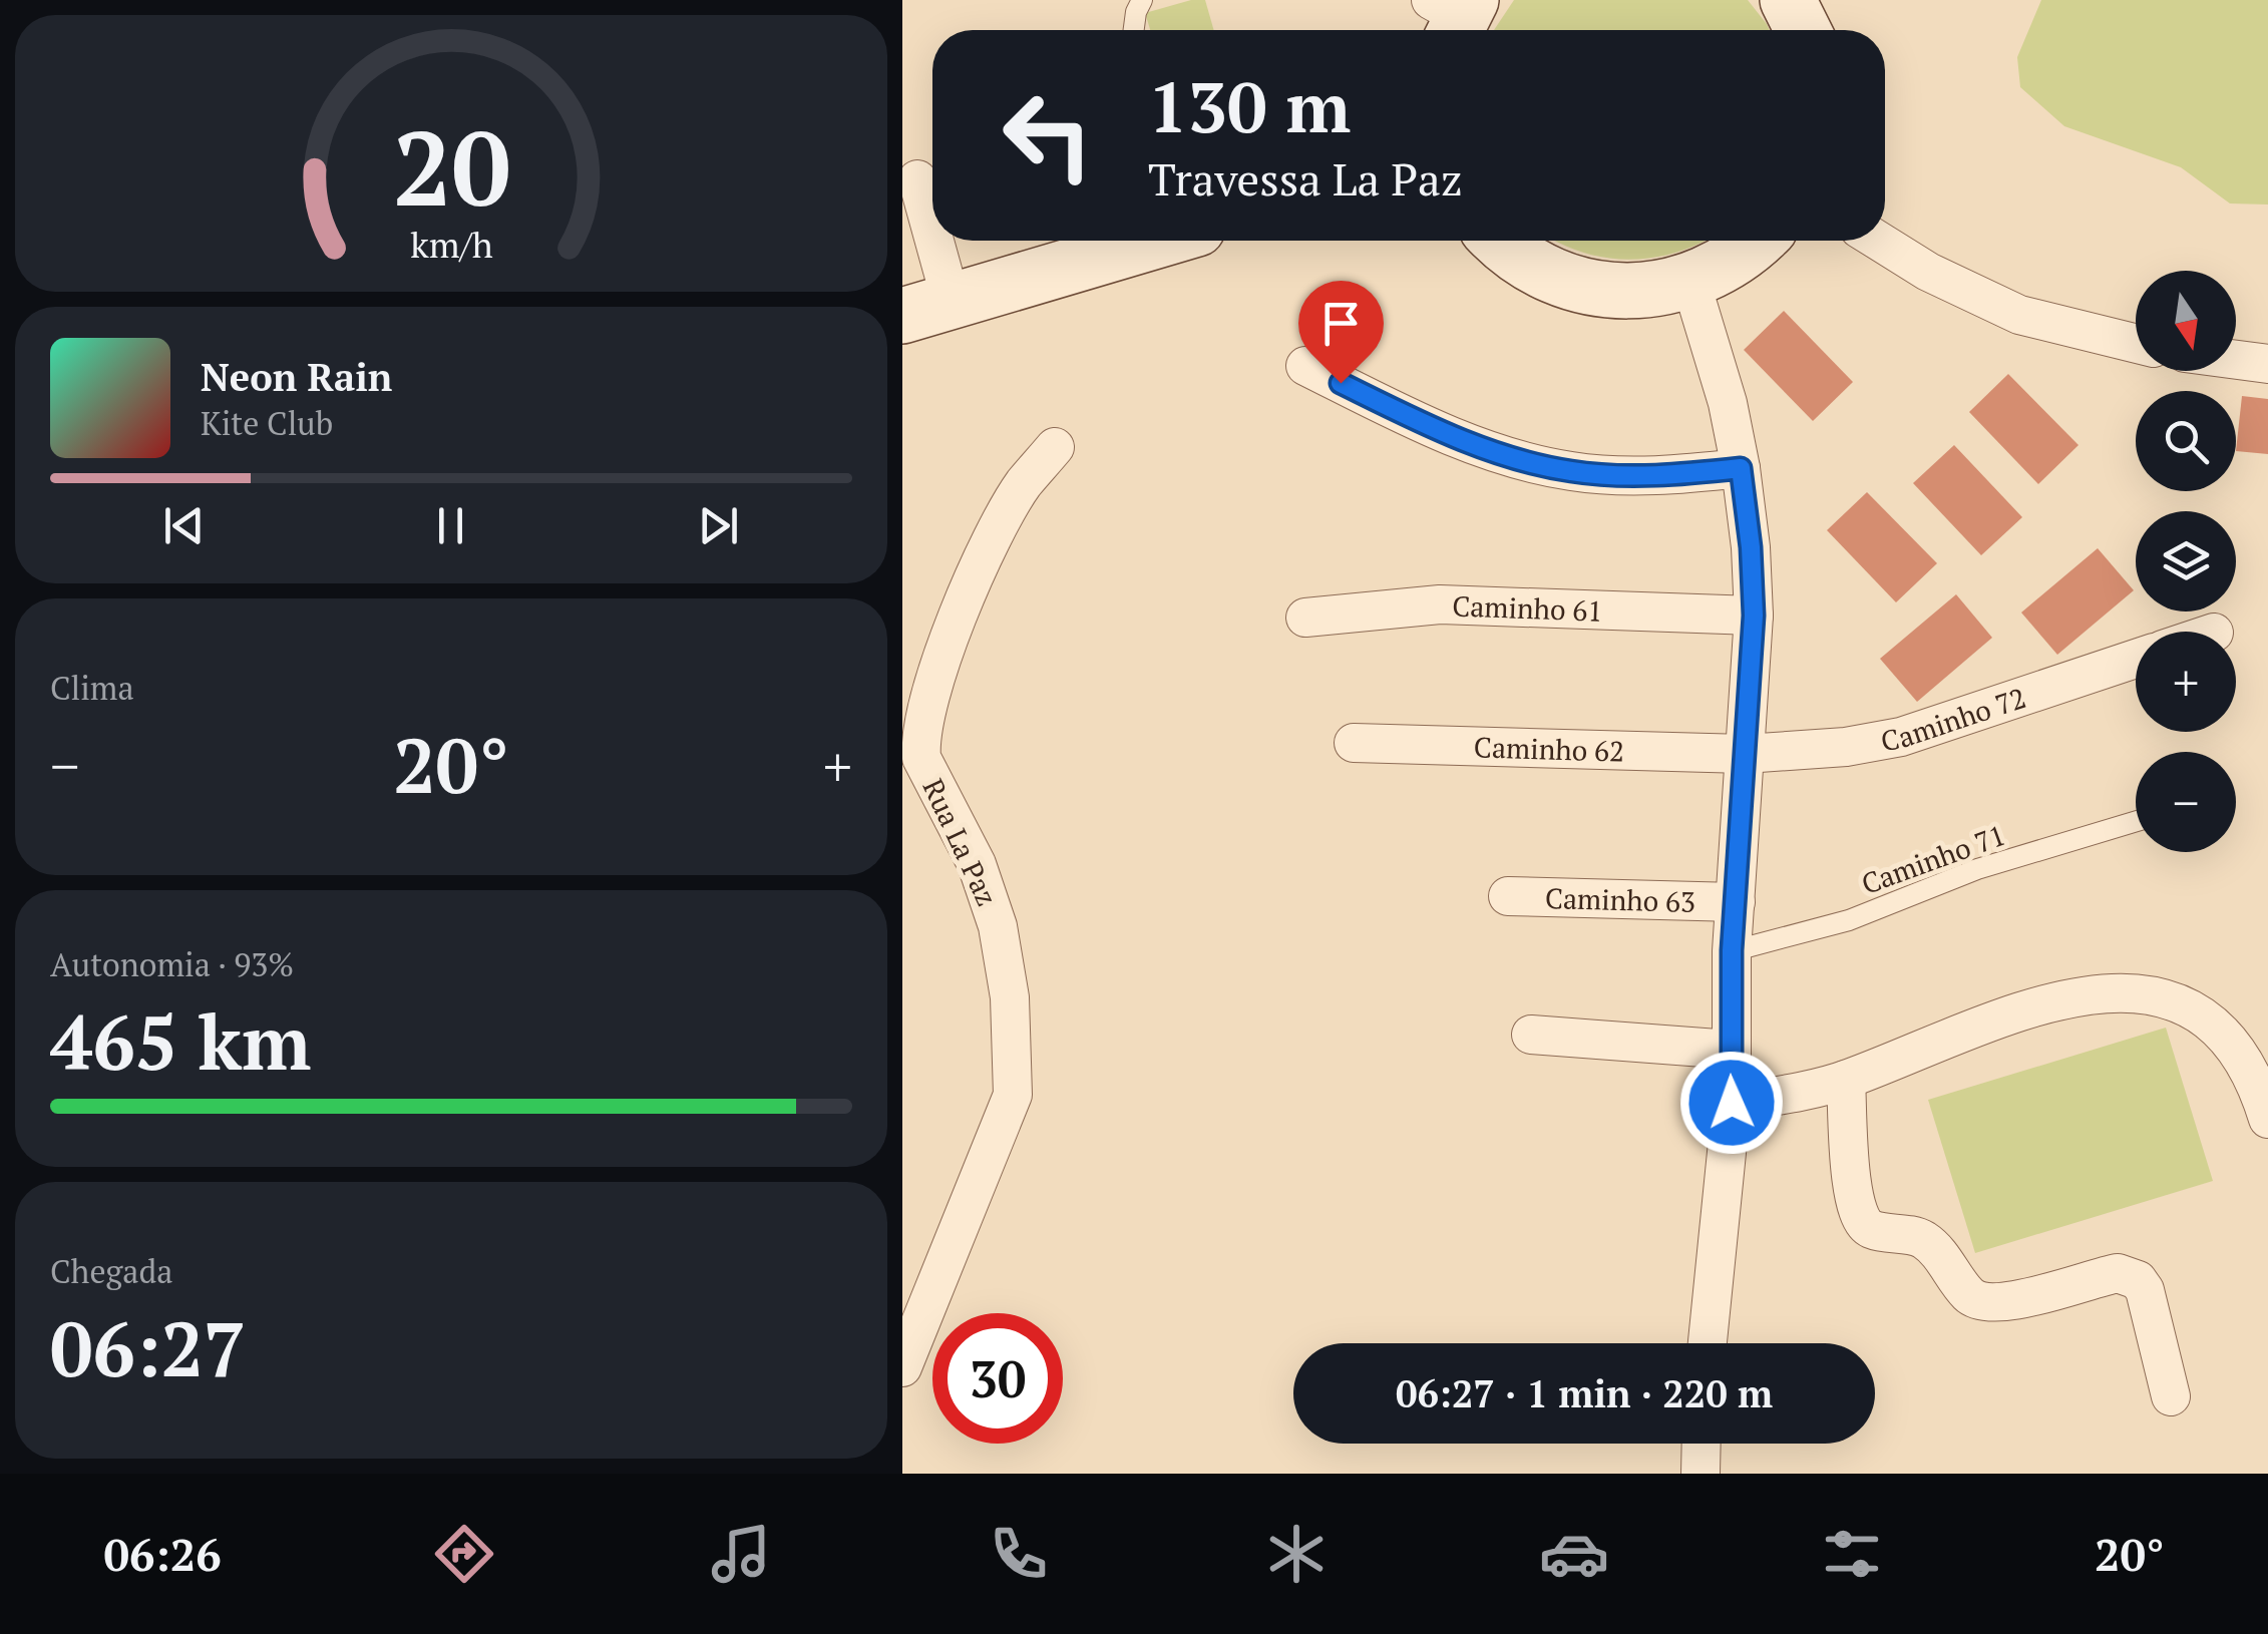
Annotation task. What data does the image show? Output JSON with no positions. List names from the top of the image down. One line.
{"streets":{"street":["Caminho 61","Caminho 72","Caminho 62","Rua La Paz","Caminho 63"],"lane":["Caminho 71"]},"crossings":[["Caminho 72","Caminho 62"]],"north":"bottom","page":{"turn":["130 m","Travessa La Paz"],"map_buttons":["+","−"],"song":["Neon Rain","Kite Club"],"tile":["Clima",["Autonomia · 93%","465 km"],["Chegada","06:27"]],"heat":["−","20°","+"],"limit":"30","trip":"06:27 · 1 min · 220 m","tabs":["06:26","20°"],"gauge":["20","km/h"]}}
